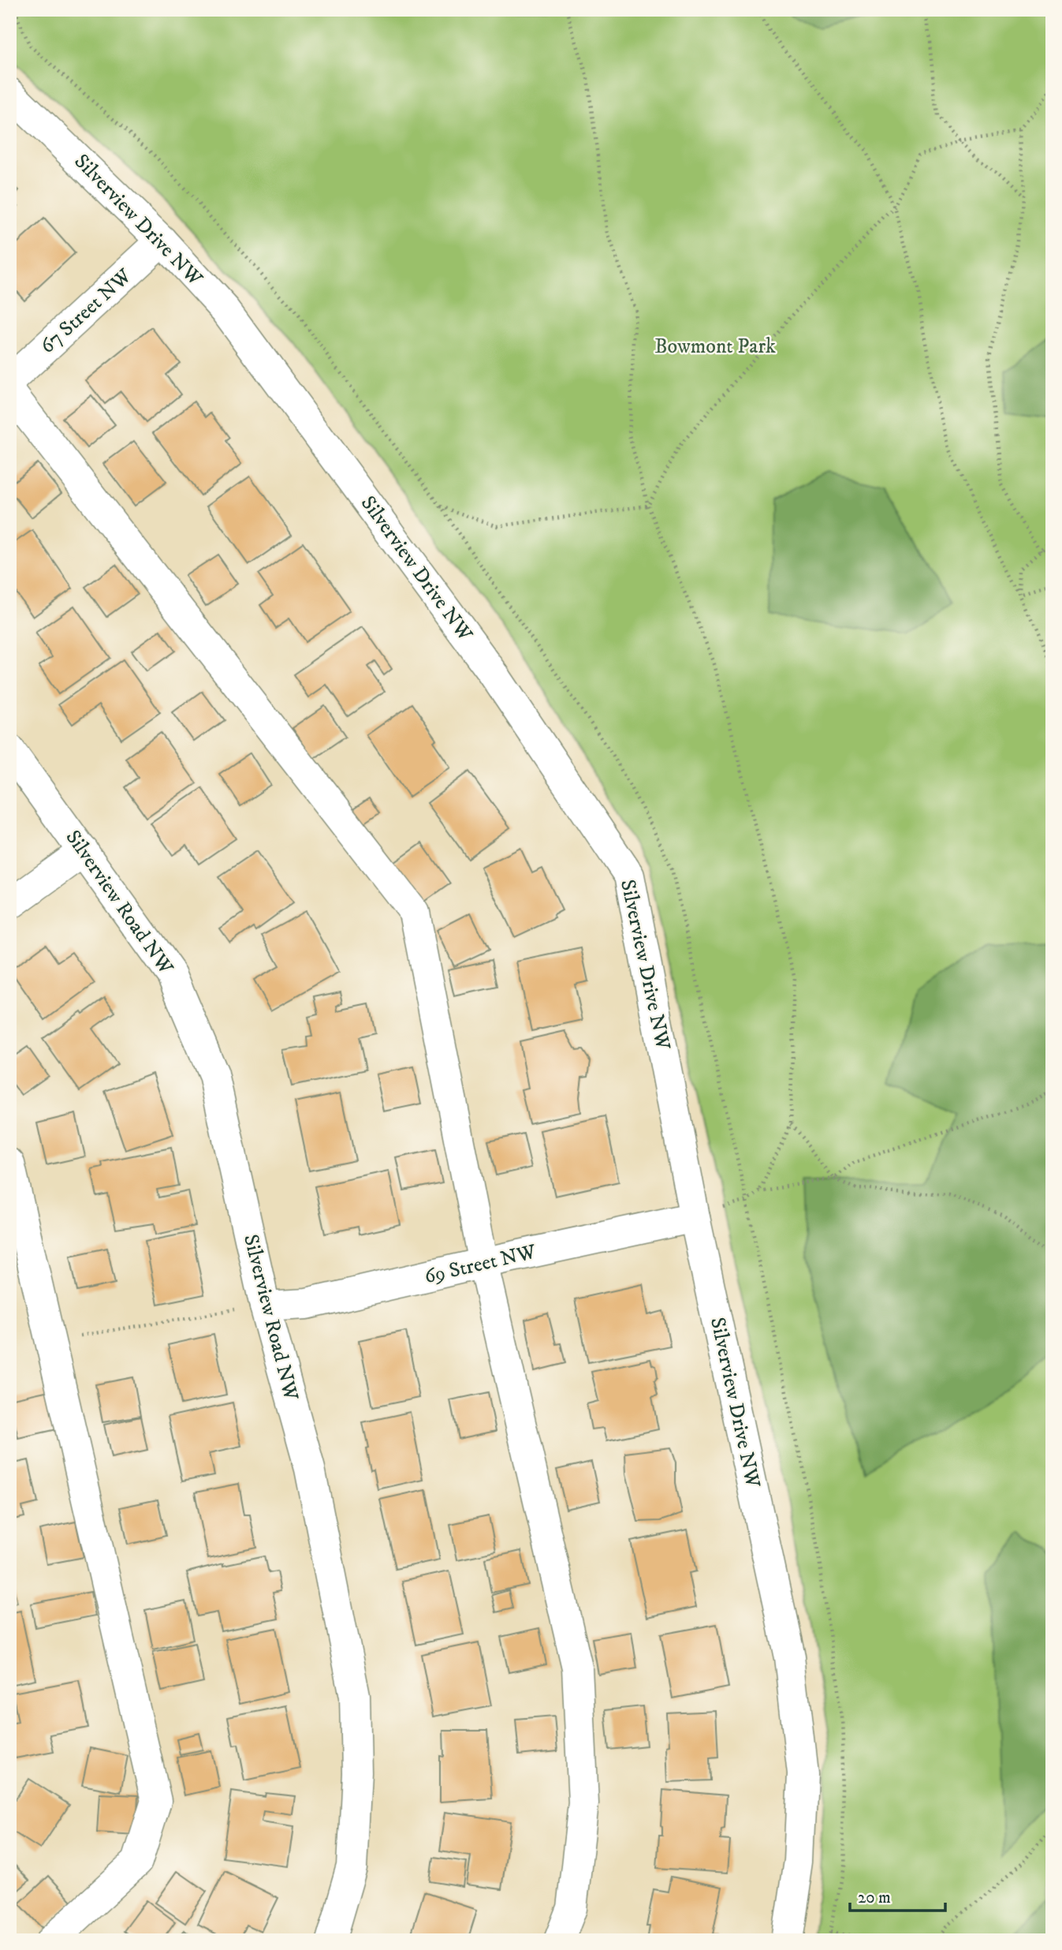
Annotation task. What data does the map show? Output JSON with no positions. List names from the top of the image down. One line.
{"streets":{"street":["Silverview Drive NW","67 Street NW","Silverview Road NW","69 Street NW"]},"crossings":[["Silverview Drive NW","67 Street NW"],["Silverview Drive NW","69 Street NW"],["Silverview Road NW","69 Street NW"]],"parks":["Bowmont Park"],"scale_bar":"20 m"}
